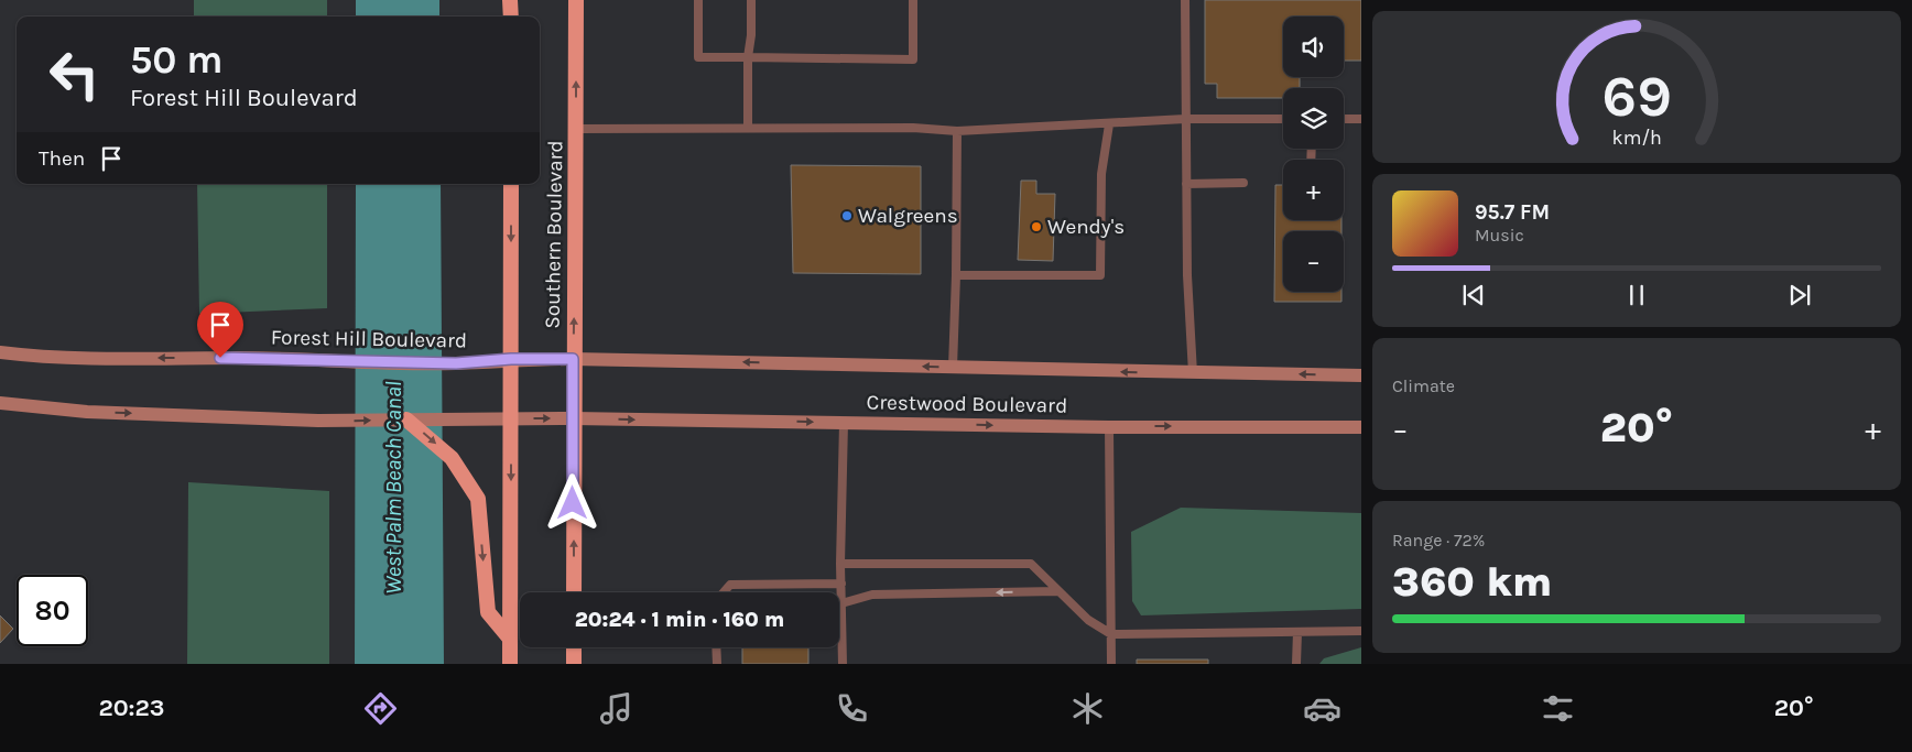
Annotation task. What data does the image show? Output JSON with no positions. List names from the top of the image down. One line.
{"streets":{"highway":["Southern Boulevard"],"main road":["Forest Hill Boulevard","Crestwood Boulevard"]},"crossings":[["Southern Boulevard","Forest Hill Boulevard"],["Southern Boulevard","Crestwood Boulevard"],["Forest Hill Boulevard","Crestwood Boulevard"]],"water":["West Palm Beach Canal"],"places":["Walgreens","Wendy's"],"page":{"map_buttons":["+","−"],"turn":["50 m","Forest Hill Boulevard"],"then":"Then","song":["95.7 FM","Music"],"tile":["Climate",["Range · 72%","360 km"]],"heat":["−","20°","+"],"limit":"80","trip":"20:24 · 1 min · 160 m","tabs":["20:23","20°"],"gauge":["69","km/h"]}}
